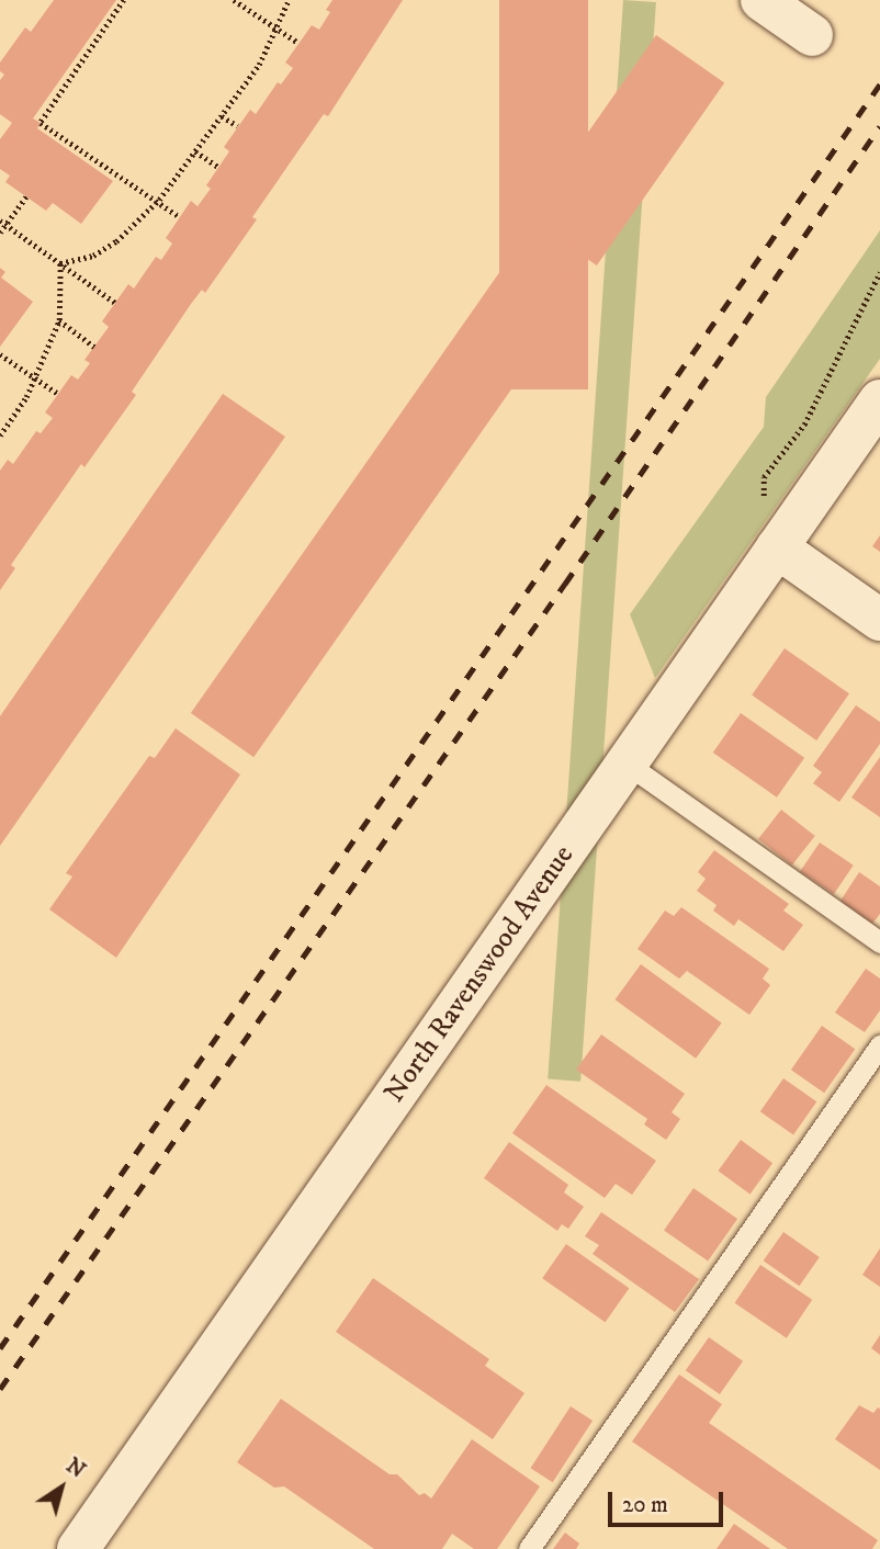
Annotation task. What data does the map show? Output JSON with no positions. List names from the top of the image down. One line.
{"streets":{"street":["North Ravenswood Avenue"]},"scale_bar":"20 m","north":"top right"}
